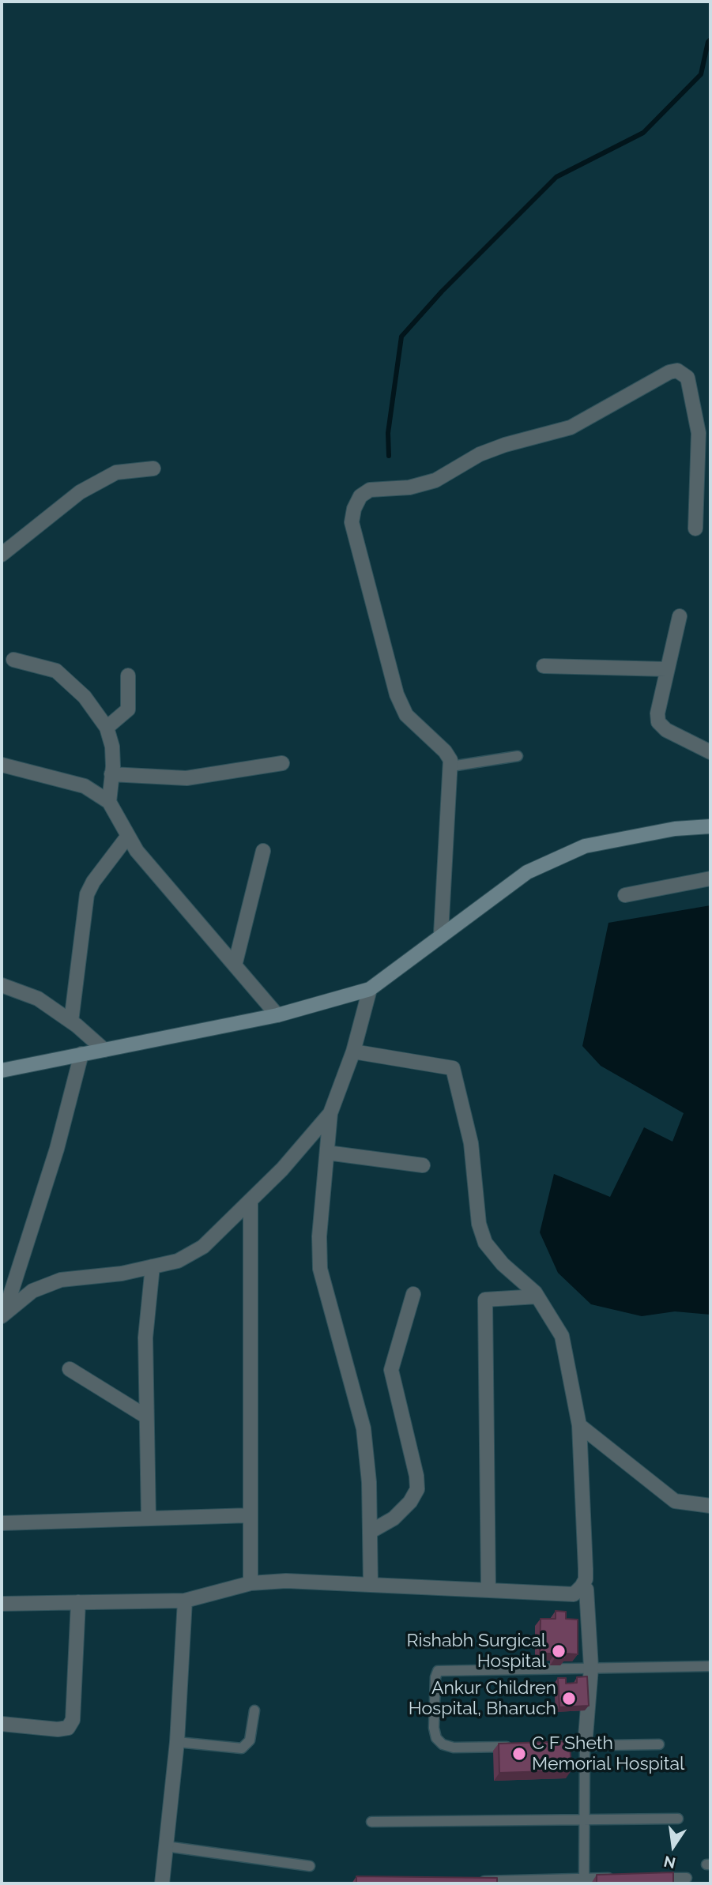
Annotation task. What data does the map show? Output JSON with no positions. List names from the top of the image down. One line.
{"places":["Rishabh Surgical Hospital","Ankur Children Hospital, Bharuch","C F Sheth Memorial Hospital"],"north":"bottom"}
